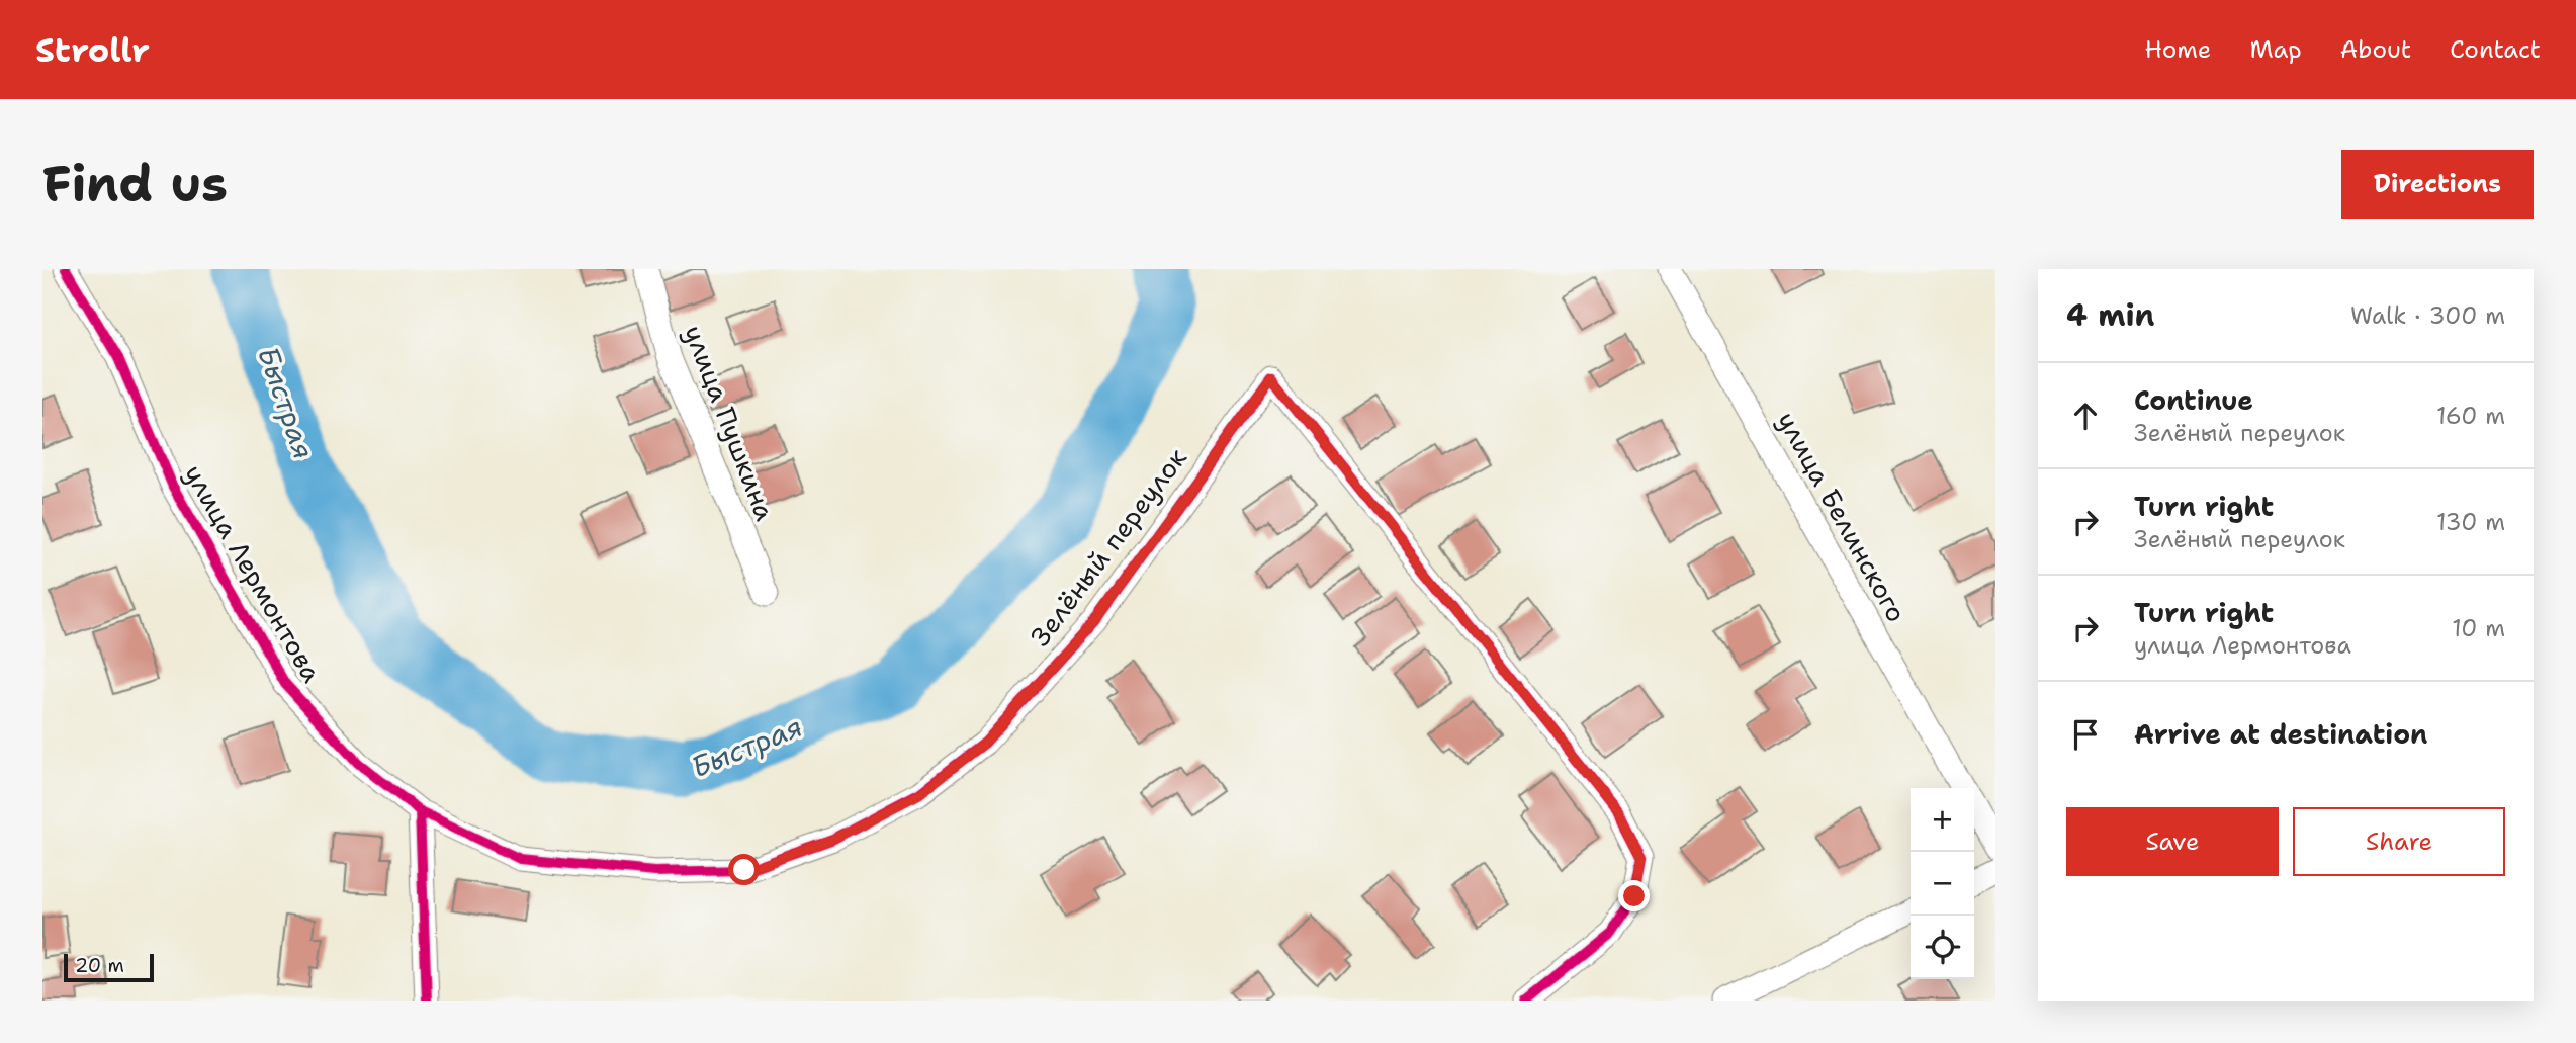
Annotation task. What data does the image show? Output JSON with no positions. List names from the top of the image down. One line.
{"streets":{"street":["улица Пушкина","улица Белинского","Зелёный переулок","улица Лермонтова"]},"crossings":[["Зелёный переулок","улица Лермонтова"]],"water":["Быстрая"],"scale_bar":"20 m","page":{"header":"Strollr","nav":["Home","Map","About","Contact"],"buttons":["Directions",["Save","Share"]],"title":"Find us","heading":["4 min","Walk · 300 m"],"list":[["Continue","Зелёный переулок","160 m"],["Turn right","Зелёный переулок","130 m"],["Turn right","улица Лермонтова","10 m"],"Arrive at destination"],"map_buttons":["+","−"],"scale":"20 m"}}
